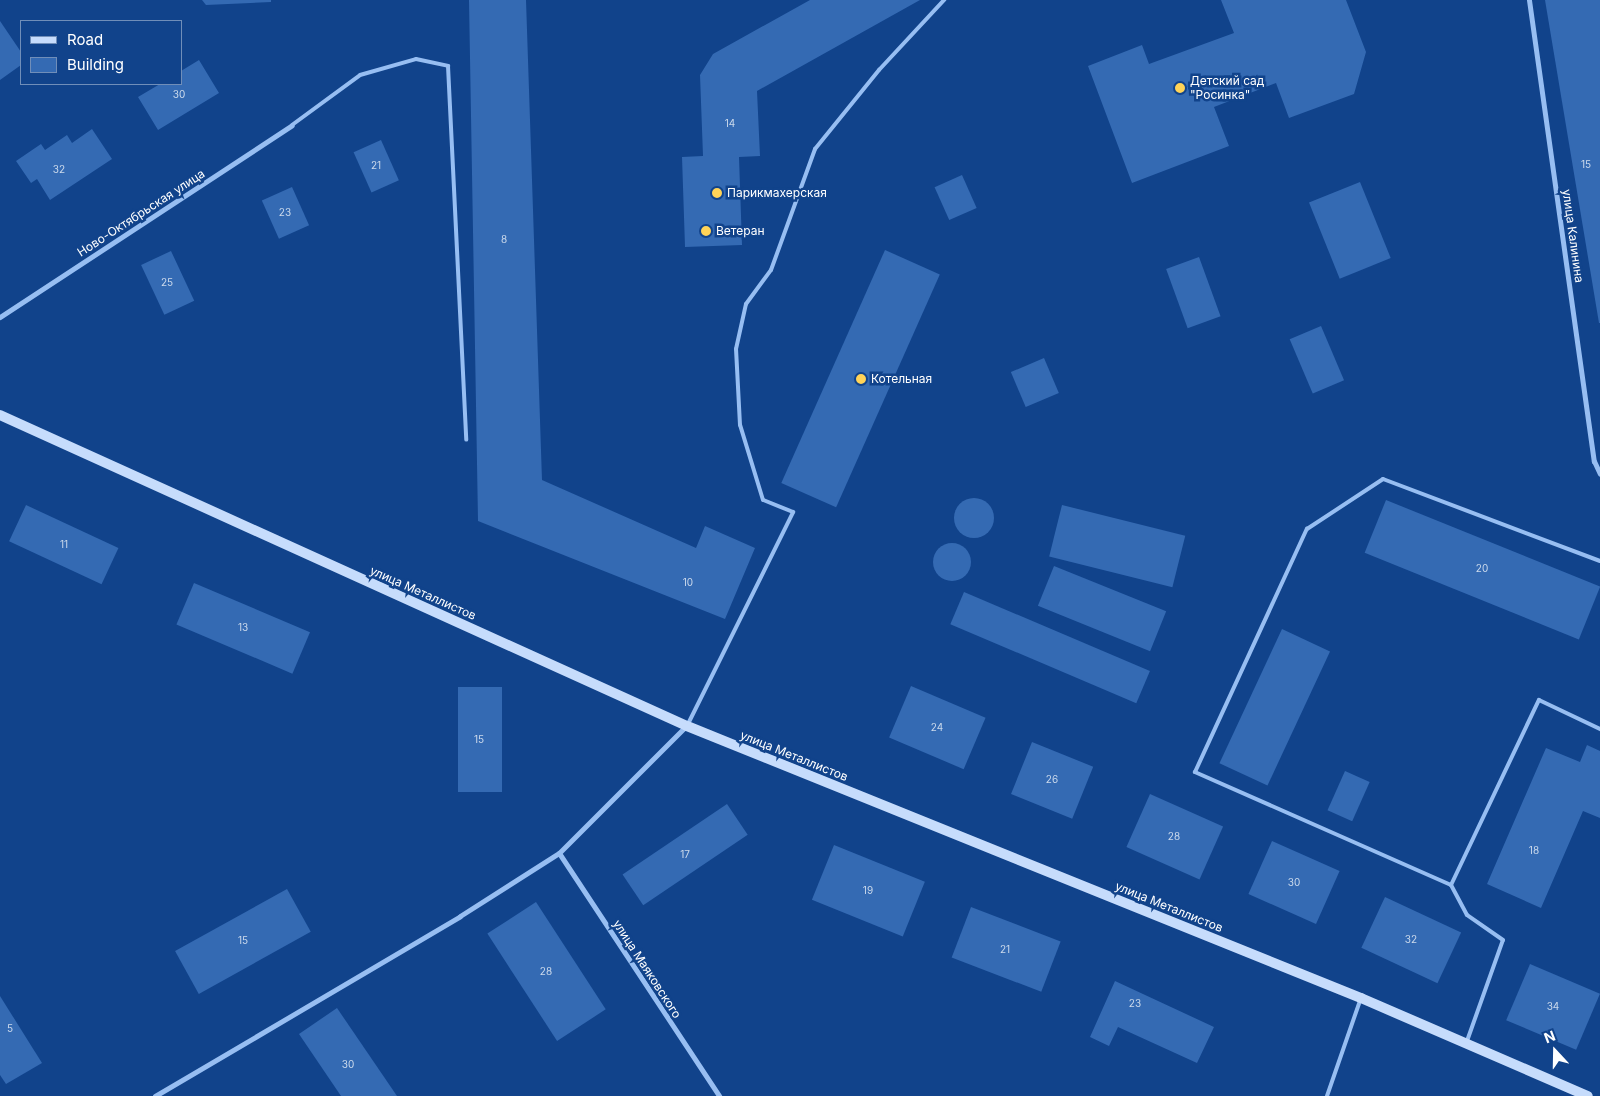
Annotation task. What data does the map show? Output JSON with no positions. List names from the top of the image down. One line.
{"streets":{"street":["Ново-Октябрьская улица","улица Калинина","улица Металлистов","улица Маяковского"]},"places":["Детский сад \"Росинка\"","Парикмахерская","Ветеран","Котельная"],"house_numbers":["30","14","15","21","32","23","8","25","11","20","10","13","24","15","26","28","18","17","30","19","32","15","21","28","23","34","5","30"],"legend":["Road","Building"],"north":"top"}
